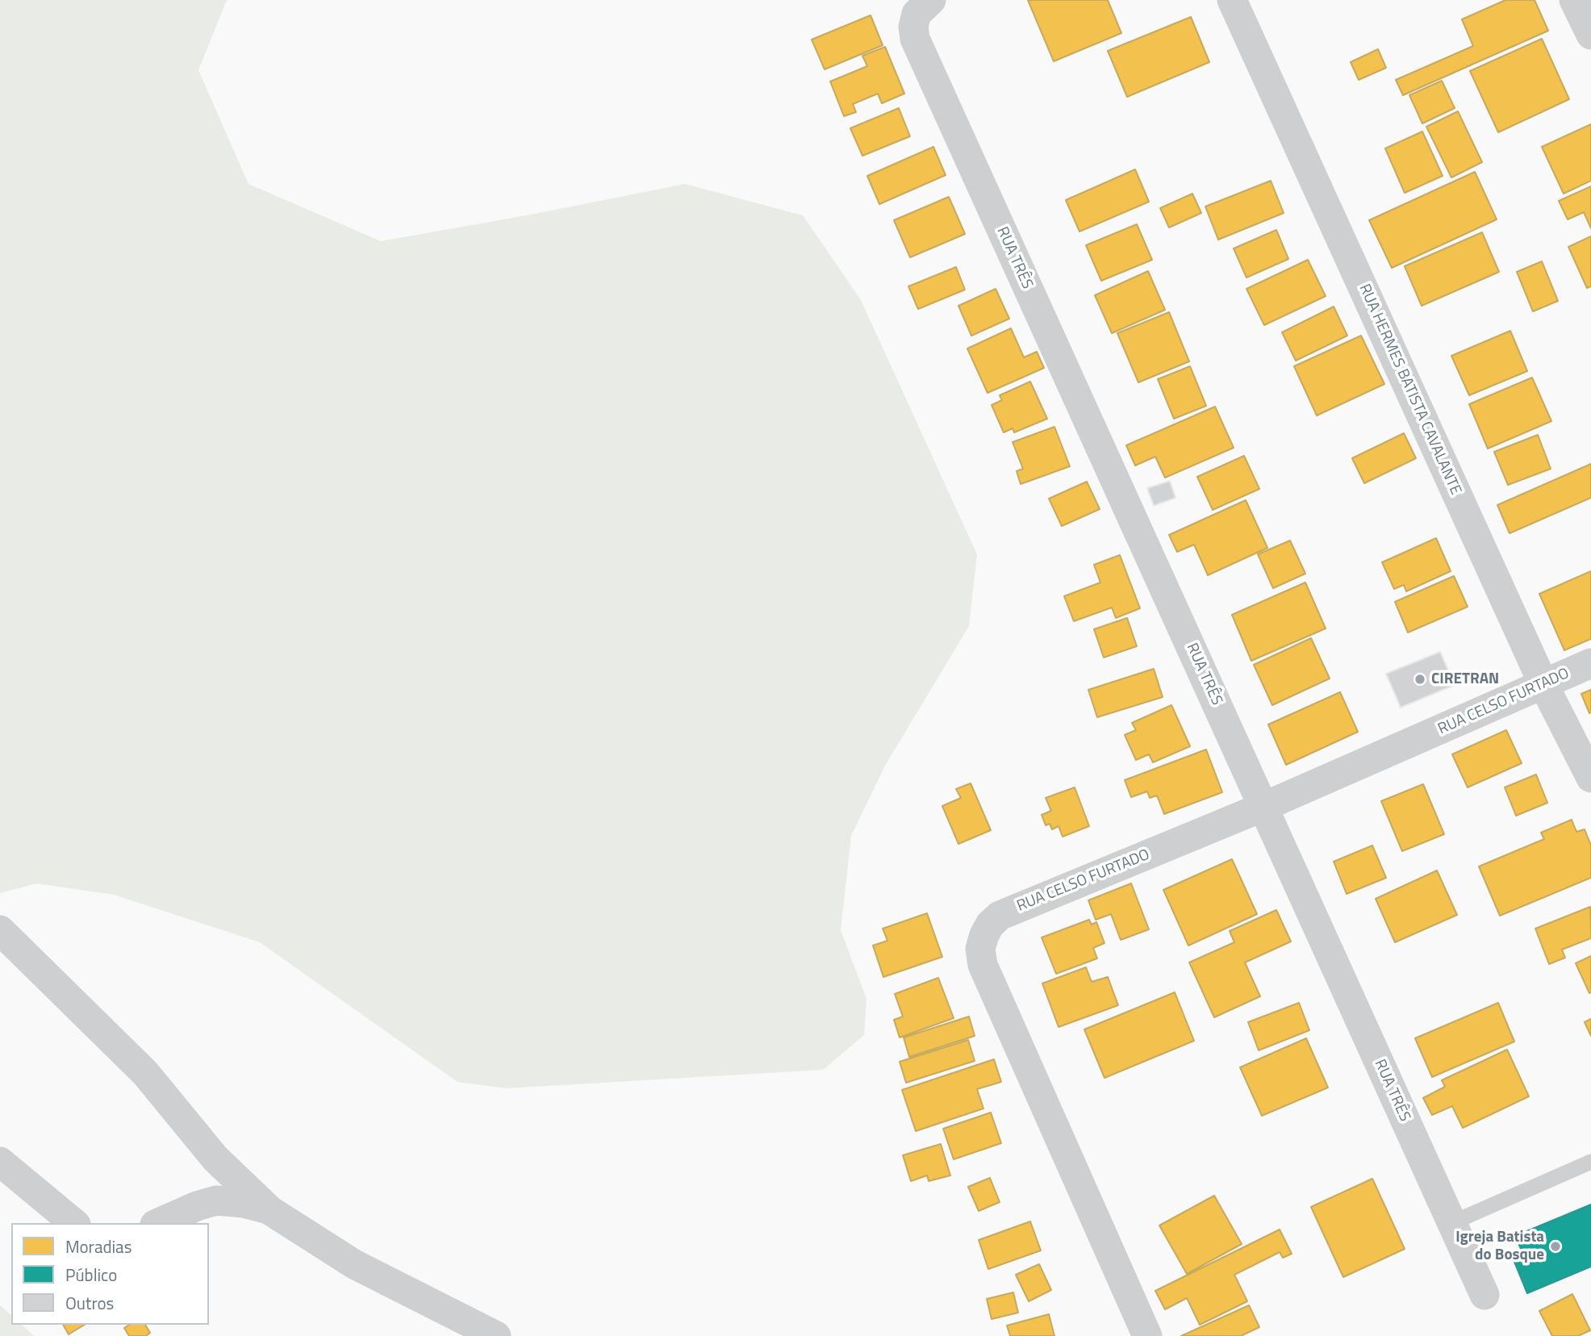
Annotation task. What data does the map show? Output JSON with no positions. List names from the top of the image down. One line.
{"streets":{"street":["RUA TRÊS","RUA HERMES BATISTA CAVALANTE","RUA CELSO FURTADO"]},"crossings":[["RUA TRÊS","RUA CELSO FURTADO"],["RUA HERMES BATISTA CAVALANTE","RUA CELSO FURTADO"]],"places":["CIRETRAN","Igreja Batista do Bosque"],"legend":["Moradias","Público","Outros"]}
